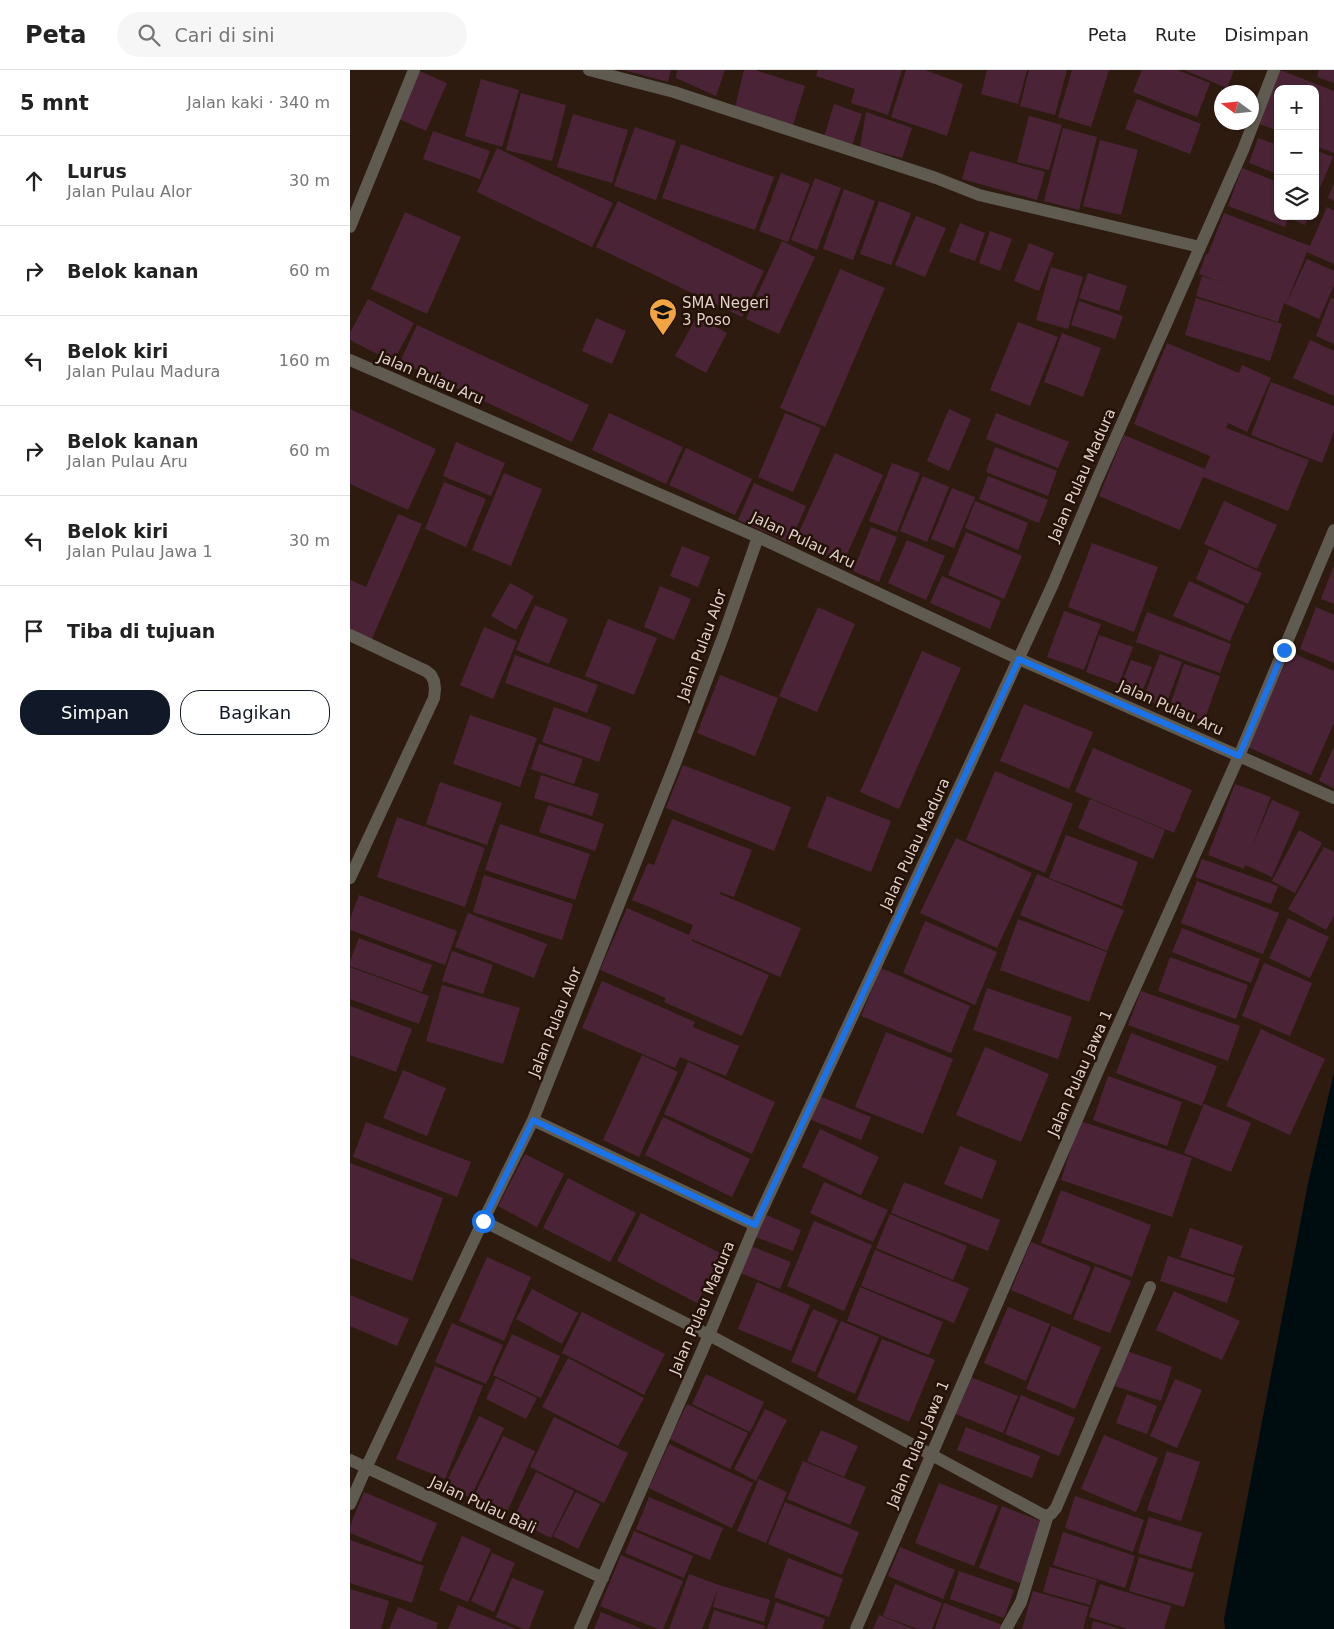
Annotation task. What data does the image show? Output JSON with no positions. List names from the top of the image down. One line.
{"streets":{"street":["Jalan Pulau Aru","Jalan Pulau Madura","Jalan Pulau Alor","Jalan Pulau Jawa 1","Jalan Pulau Bali"]},"crossings":[["Jalan Pulau Aru","Jalan Pulau Madura"],["Jalan Pulau Aru","Jalan Pulau Alor"],["Jalan Pulau Aru","Jalan Pulau Jawa 1"],["Jalan Pulau Madura","Jalan Pulau Bali"],["Jalan Pulau Alor","Jalan Pulau Bali"]],"places":{"school or university":["SMA Negeri 3 Poso"]},"north":"left","page":{"header":"Peta","search":"Cari di sini","nav":["Peta","Rute","Disimpan"],"heading":["5 mnt","Jalan kaki · 340 m"],"map_buttons":["+","−"],"list":[["Lurus","Jalan Pulau Alor","30 m"],["Belok kanan","60 m"],["Belok kiri","Jalan Pulau Madura","160 m"],["Belok kanan","Jalan Pulau Aru","60 m"],["Belok kiri","Jalan Pulau Jawa 1","30 m"],"Tiba di tujuan"],"buttons":["Simpan","Bagikan"]}}
